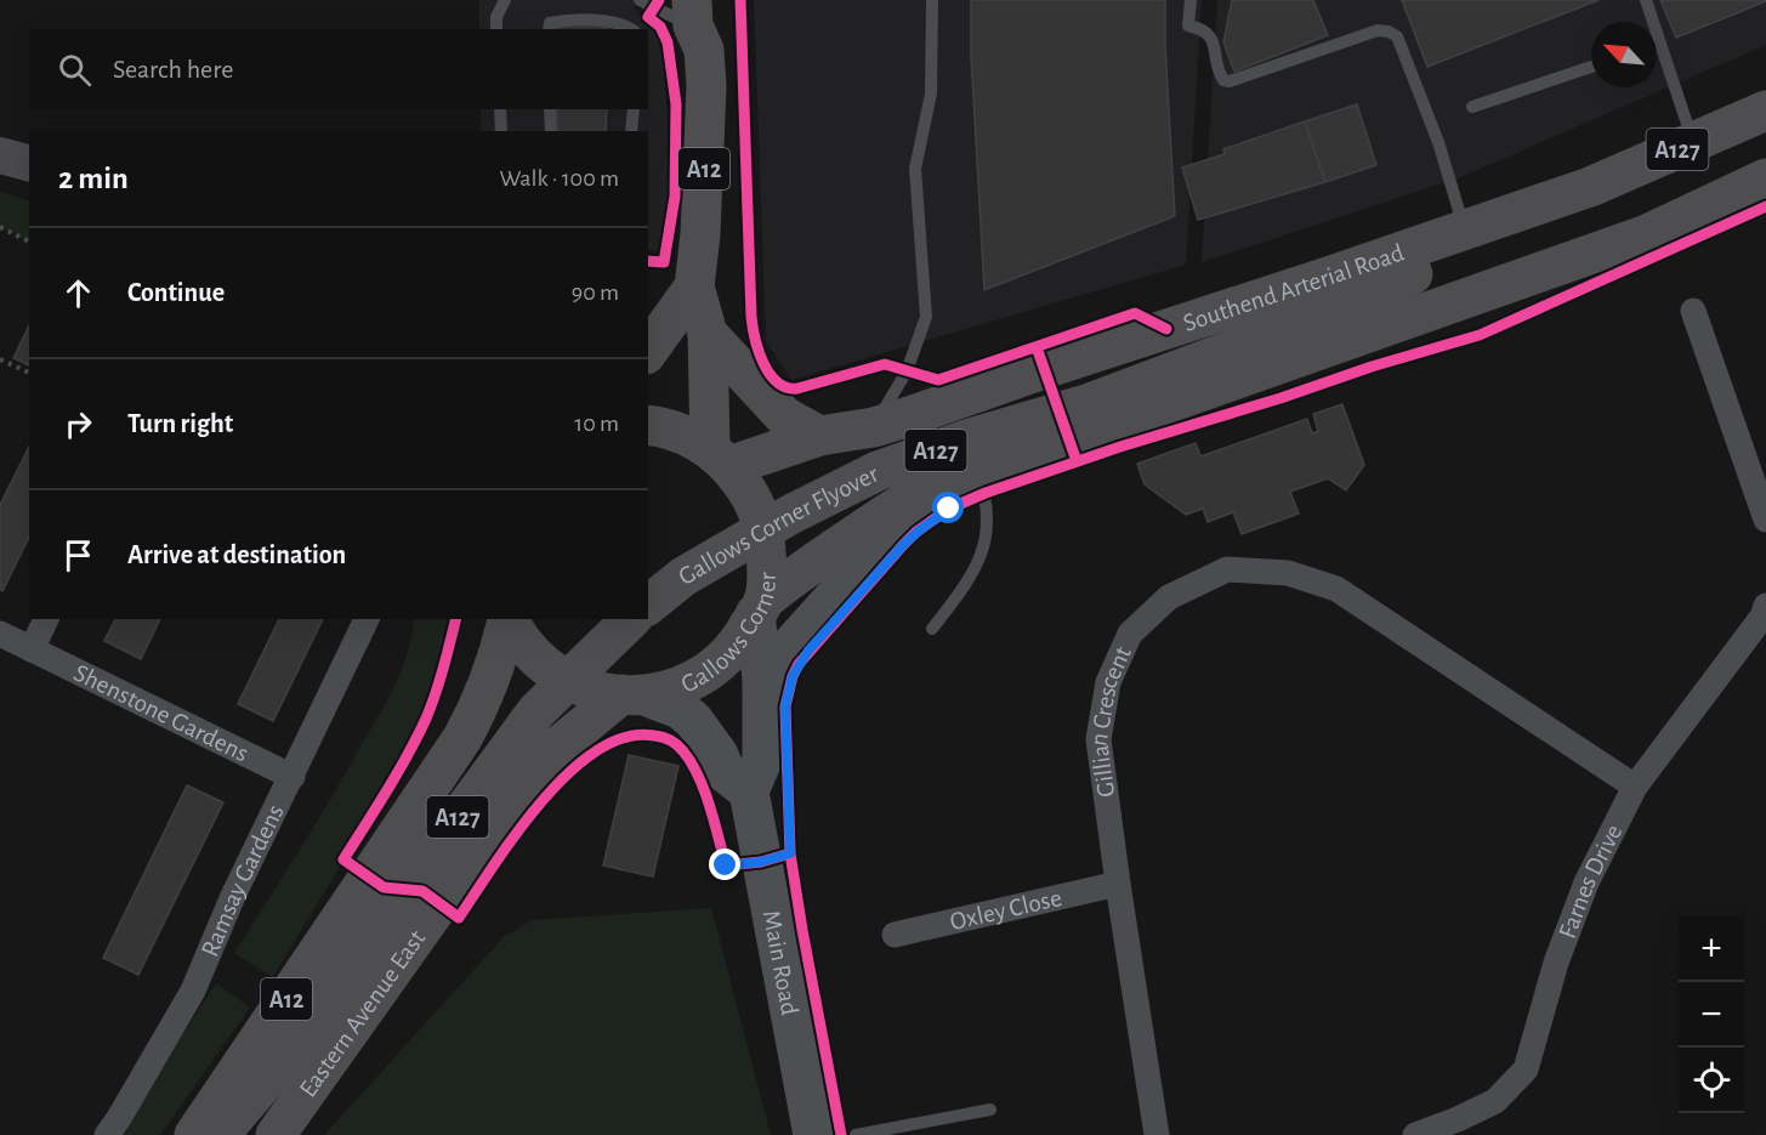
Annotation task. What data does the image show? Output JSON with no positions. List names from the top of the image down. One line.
{"streets":{"highway":["A127","A12","Southend Arterial Road","Gallows Corner Flyover","Gallows Corner","Eastern Avenue East"],"main road":["Main Road"],"street":["Shenstone Gardens","Gillian Crescent","Ramsay Gardens","Farnes Drive","Oxley Close"]},"crossings":[["A127","Southend Arterial Road"],["A127","Gallows Corner Flyover"],["A127","Gallows Corner"],["A12","Southend Arterial Road"],["A12","Gallows Corner"],["Southend Arterial Road","Gallows Corner"],["Gallows Corner","Eastern Avenue East"],["Shenstone Gardens","Ramsay Gardens"],["Gillian Crescent","Farnes Drive"],["Gillian Crescent","Oxley Close"]],"north":"top left","page":{"search":"Search here","heading":["2 min","Walk · 100 m"],"list":[["Continue","90 m"],["Turn right","10 m"],"Arrive at destination"],"map_buttons":["+","−"]}}
